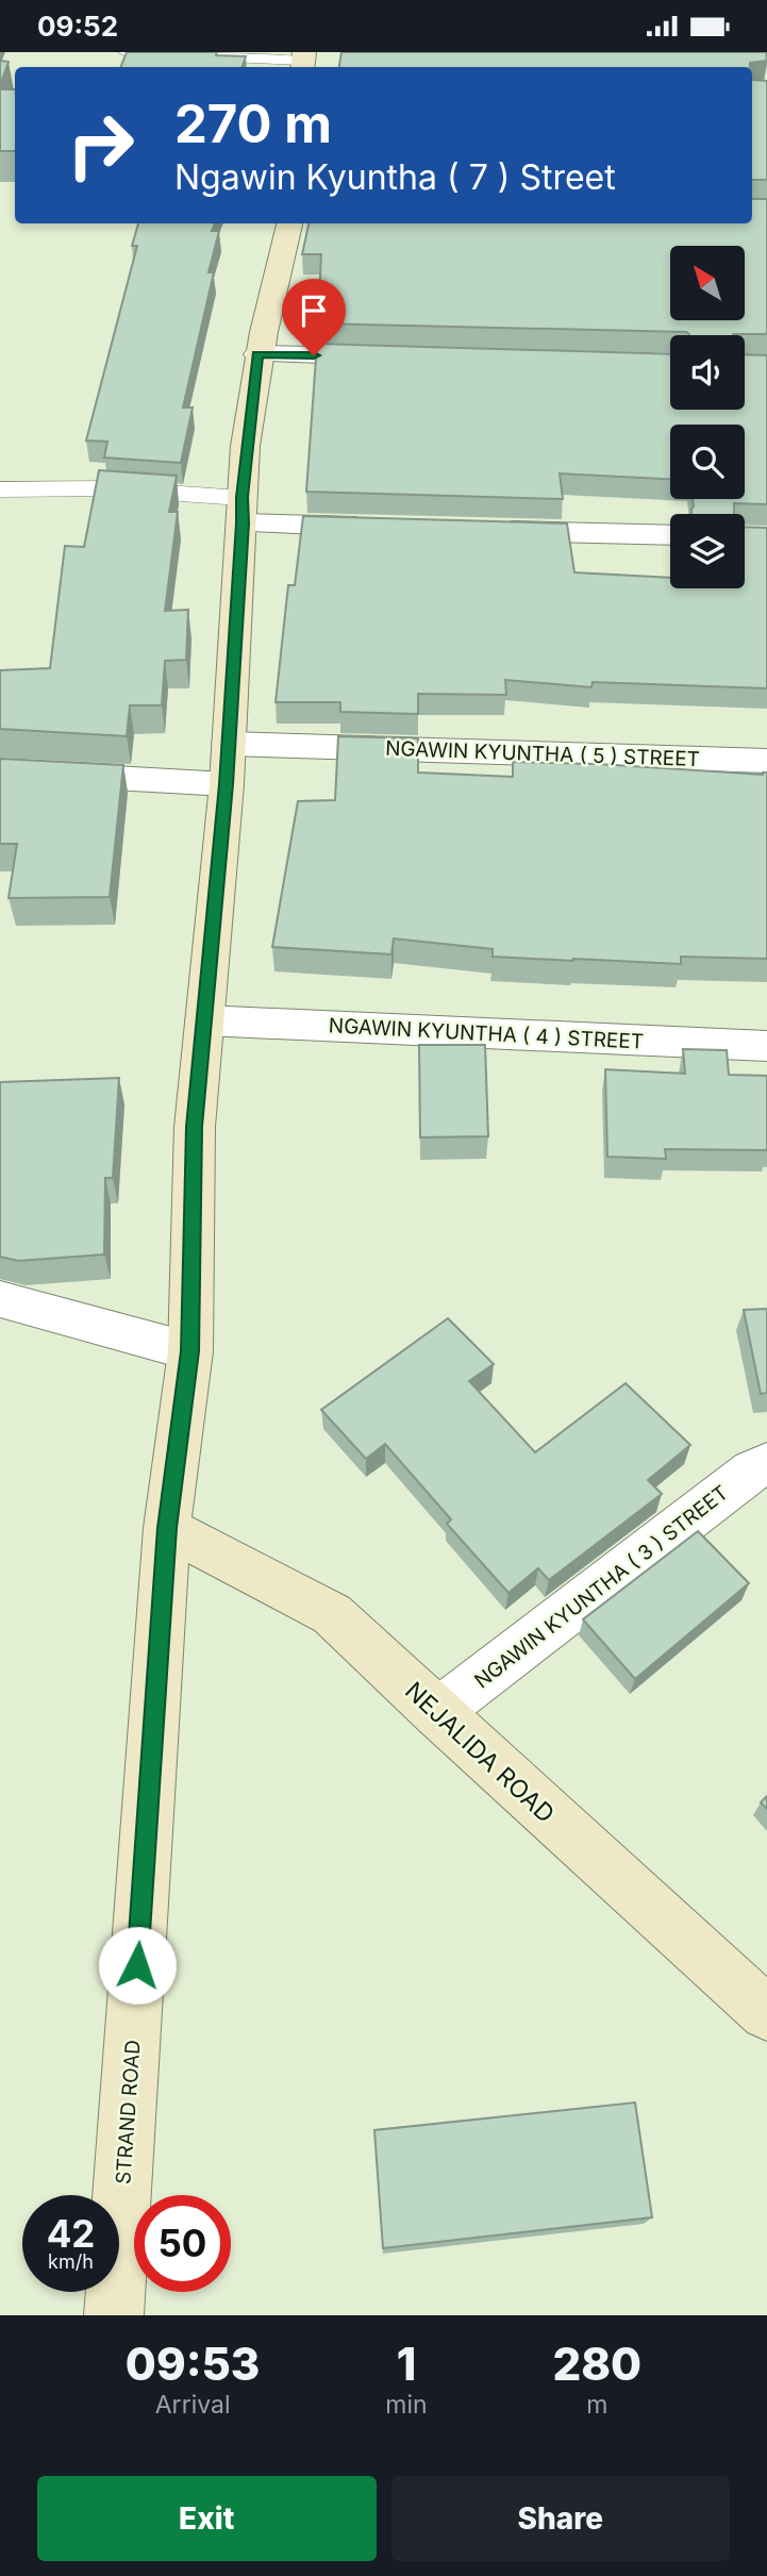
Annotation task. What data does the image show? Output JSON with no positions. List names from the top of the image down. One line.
{"streets":{"main road":["NEJALIDA ROAD","STRAND ROAD"],"street":["NGAWIN KYUNTHA ( 5 ) STREET","NGAWIN KYUNTHA ( 4 ) STREET","NGAWIN KYUNTHA ( 3 ) STREET"]},"crossings":[["NGAWIN KYUNTHA ( 5 ) STREET","STRAND ROAD"],["NGAWIN KYUNTHA ( 4 ) STREET","STRAND ROAD"],["NGAWIN KYUNTHA ( 3 ) STREET","NEJALIDA ROAD"],["NEJALIDA ROAD","STRAND ROAD"]],"north":"top left","page":{"status":"09:52","turn":["270 m","Ngawin Kyuntha ( 7 ) Street"],"speed":"42 km/h","limit":"50","eta":["09:53","Arrival","1","min","280","m"],"buttons":["Exit","Share"]}}
